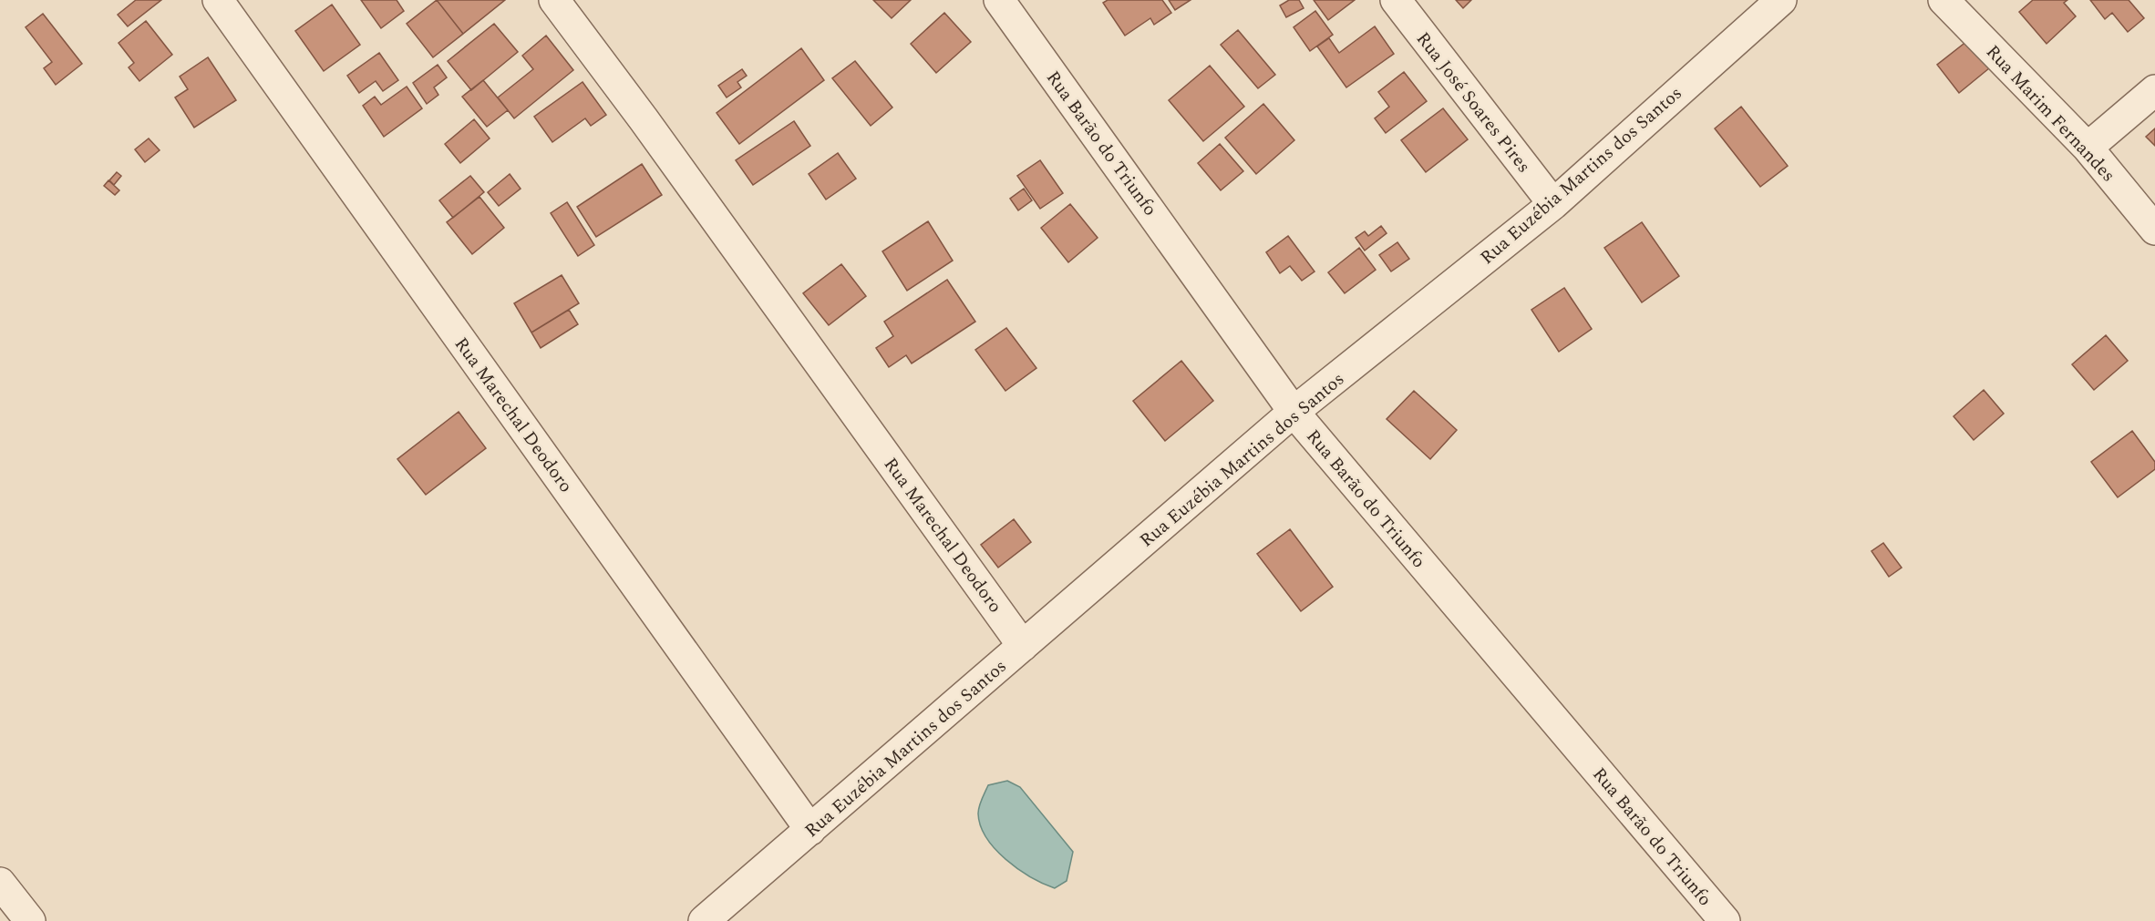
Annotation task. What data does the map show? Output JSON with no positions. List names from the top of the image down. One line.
{"streets":{"street":["Rua José Soares Pires","Rua Marim Fernandes","Rua Barão do Triunfo","Rua Euzébia Martins dos Santos","Rua Marechal Deodoro"]},"crossings":[["Rua José Soares Pires","Rua Euzébia Martins dos Santos"],["Rua Barão do Triunfo","Rua Euzébia Martins dos Santos"],["Rua Euzébia Martins dos Santos","Rua Marechal Deodoro"]]}
